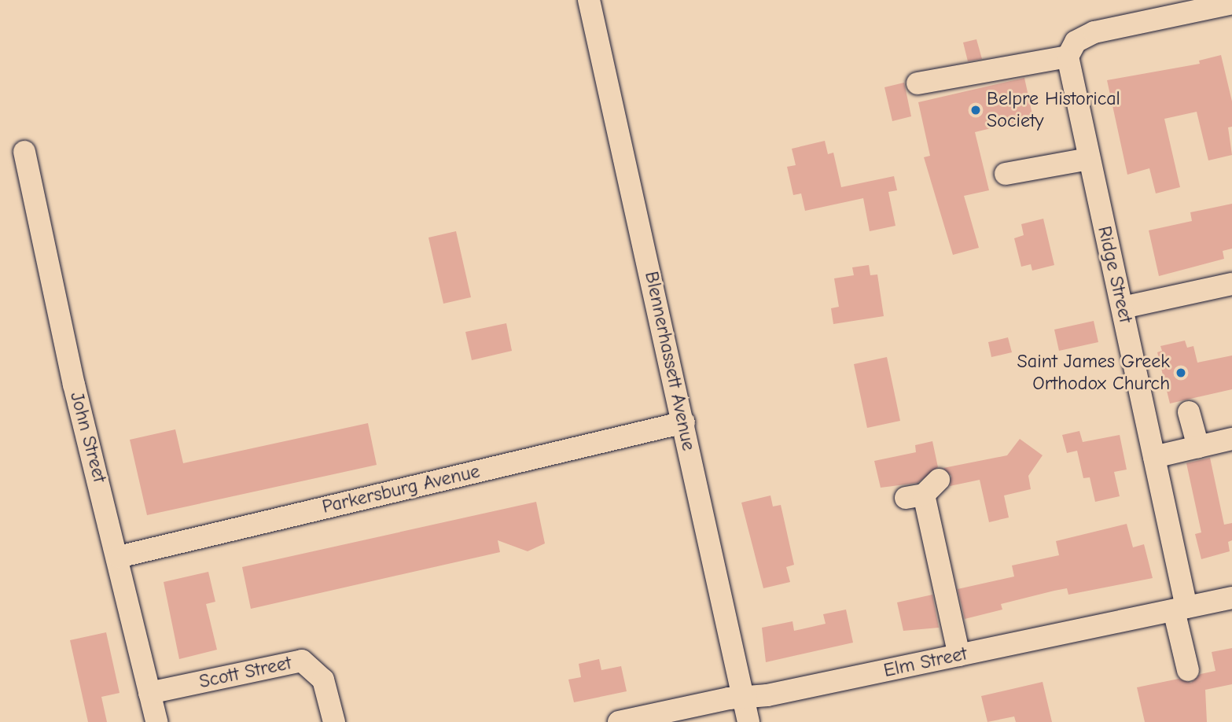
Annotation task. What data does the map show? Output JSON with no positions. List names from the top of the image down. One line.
{"streets":{"street":["Ridge Street","Blennerhassett Avenue","John Street","Parkersburg Avenue","Elm Street","Scott Street"]},"crossings":[["Ridge Street","Elm Street"],["Blennerhassett Avenue","Parkersburg Avenue"],["Blennerhassett Avenue","Elm Street"],["John Street","Parkersburg Avenue"],["John Street","Scott Street"]],"places":["Belpre Historical Society","Saint James Greek Orthodox Church"]}
